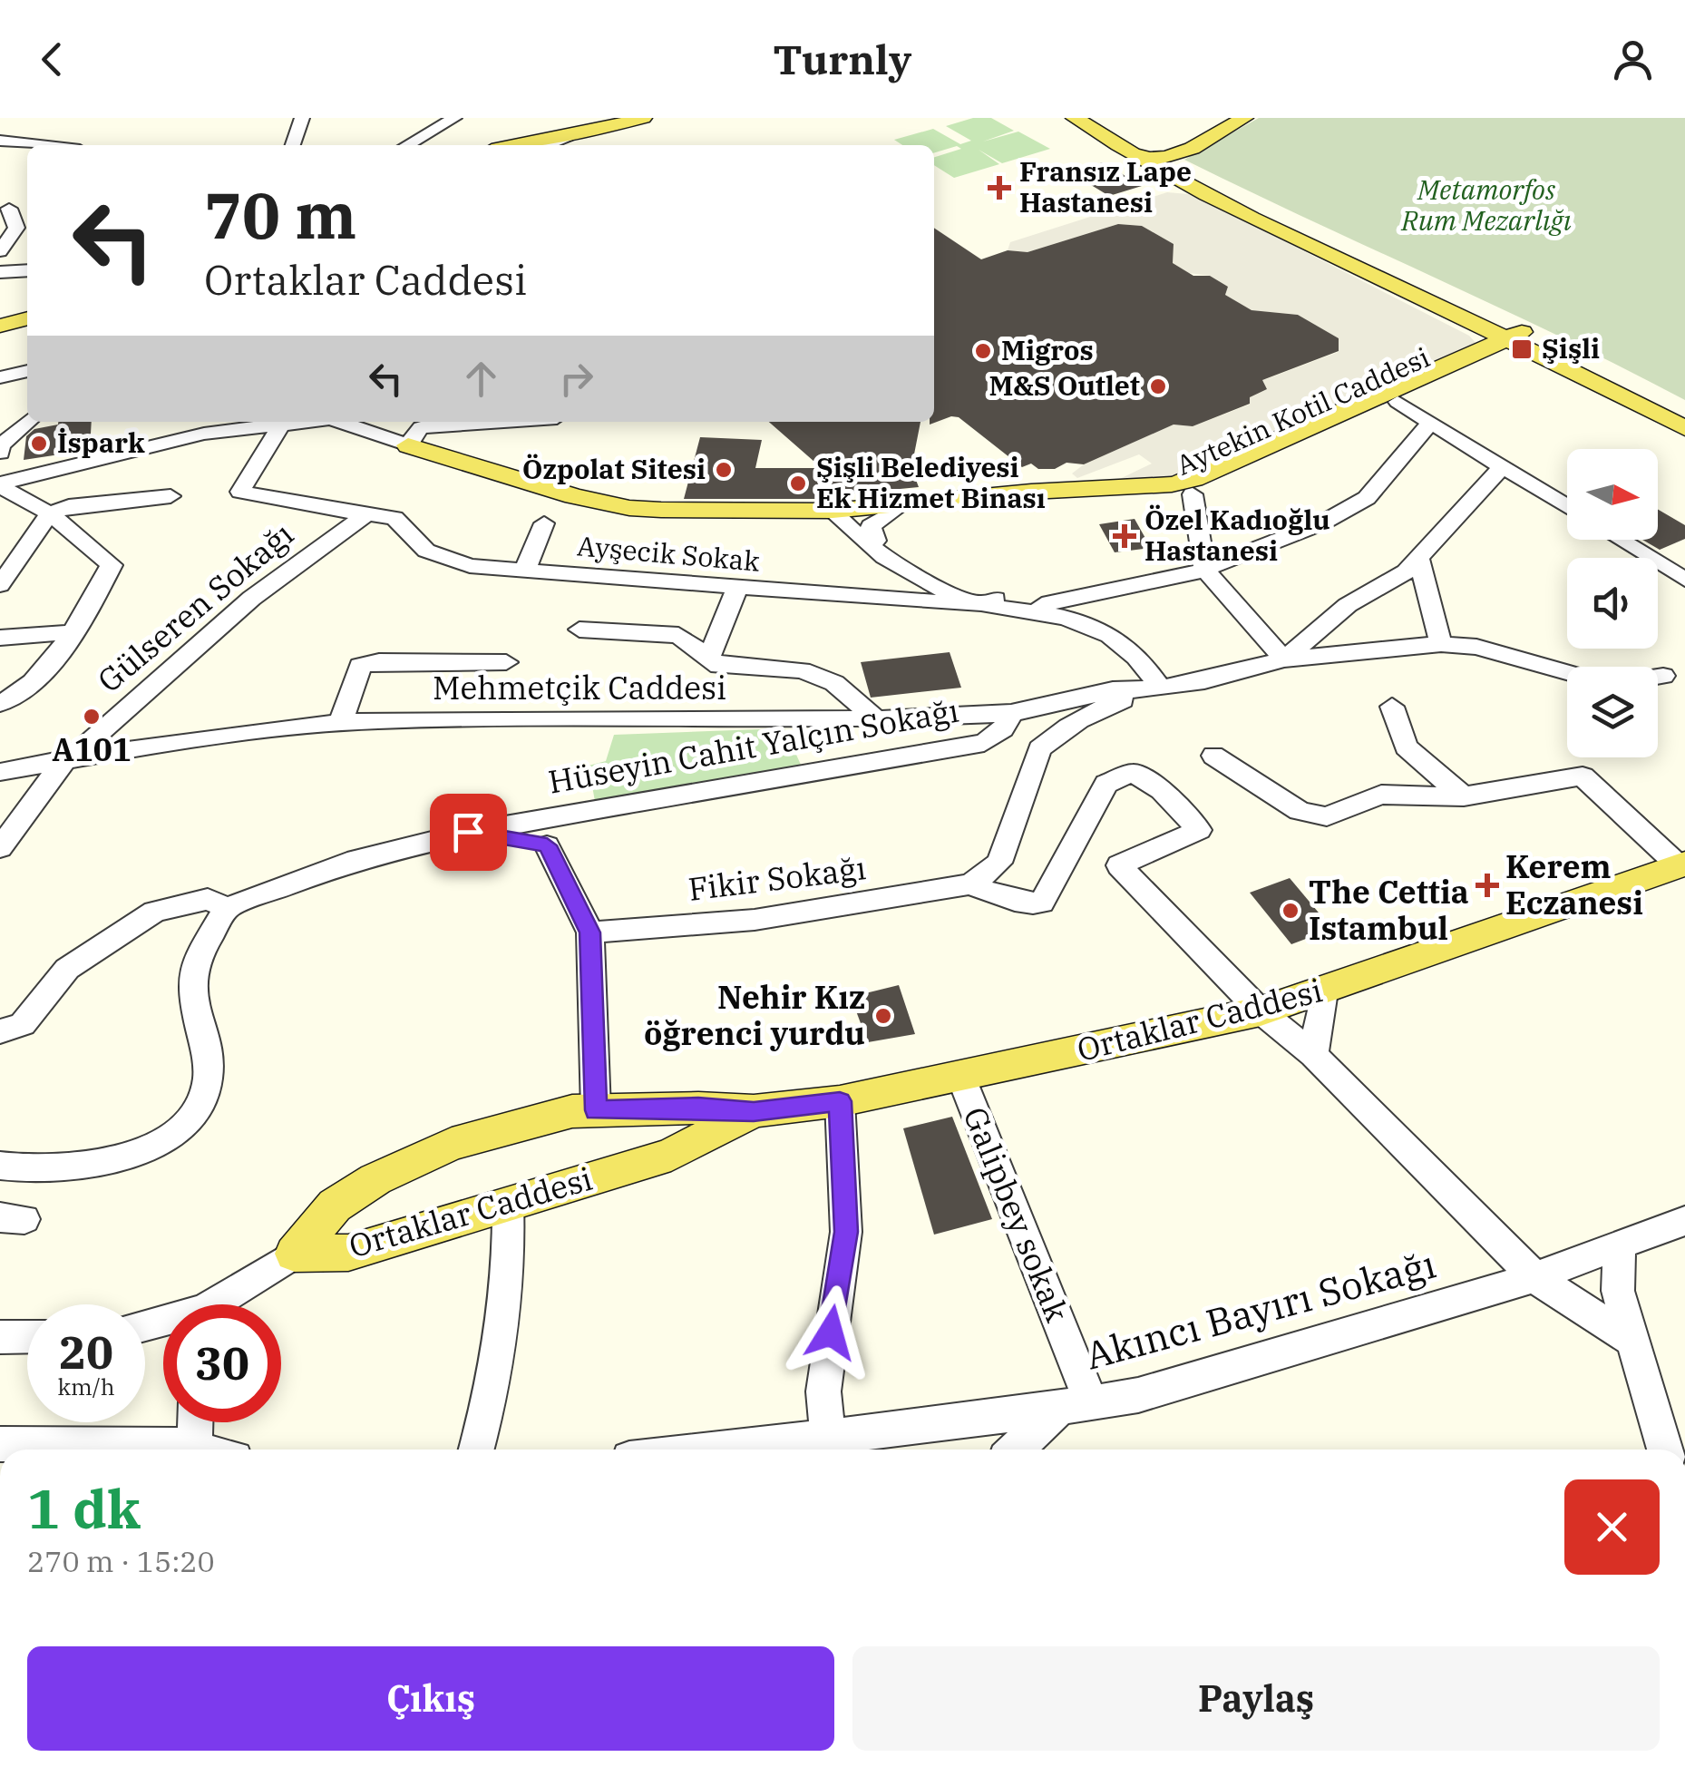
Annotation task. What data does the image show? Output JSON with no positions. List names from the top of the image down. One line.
{"streets":{"main road":["Aytekin Kotil Caddesi","Ortaklar Caddesi"],"street":["Ayşecik Sokak","Gülseren Sokağı","Mehmetçik Caddesi","Hüseyin Cahit Yalçın Sokağı","Fikir Sokağı","Galipbey sokak","Akıncı Bayırı Sokağı"]},"crossings":[["Ayşecik Sokak","Gülseren Sokağı"],["Gülseren Sokağı","Mehmetçik Caddesi"],["Mehmetçik Caddesi","Hüseyin Cahit Yalçın Sokağı"],["Ortaklar Caddesi","Galipbey sokak"],["Galipbey sokak","Akıncı Bayırı Sokağı"]],"parks":["Metamorfos Rum Mezarlığı"],"places":{"health":["Fransız Lape Hastanesi","Özel Kadıoğlu Hastanesi","Kerem Eczanesi"],"transit":["Şişli"],"other":["Migros","M&S Outlet","İspark","Özpolat Sitesi","Şişli Belediyesi Ek Hizmet Binası","A101","The Cettia Istambul","Nehir Kız öğrenci yurdu"]},"north":"right","page":{"header":"Turnly","turn":["70 m","Ortaklar Caddesi"],"speed":"20 km/h","limit":"30","heading":["1 dk","270 m · 15:20"],"buttons":["Çıkış","Paylaş"]}}
